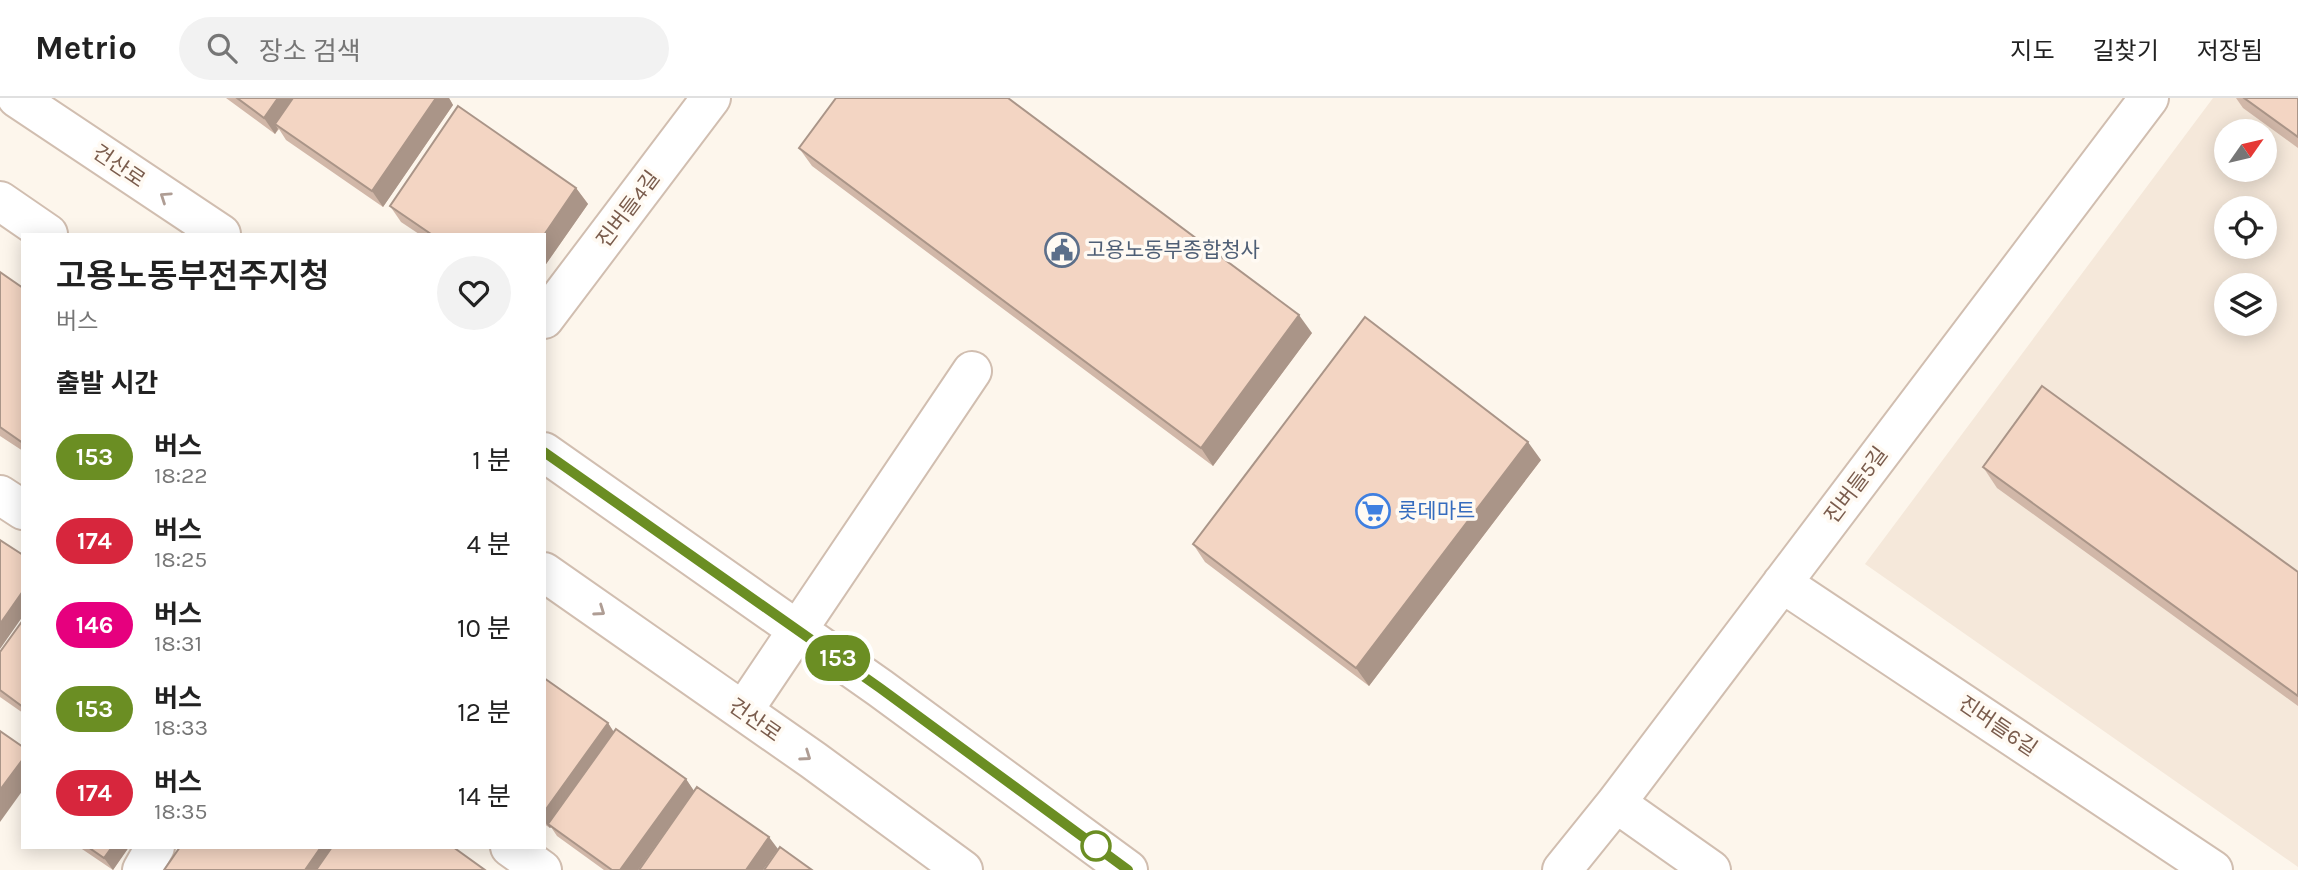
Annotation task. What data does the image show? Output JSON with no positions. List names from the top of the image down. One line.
{"streets":{"street":["건산로","진버들4길","진버들5길","진버들6길"]},"crossings":[["진버들5길","진버들6길"]],"places":{"public building":["고용노동부종합청사"],"supermarket":["롯데마트"]},"lines":["bus line 153"],"north":"top right","page":{"header":"Metrio","search":"장소 검색","nav":["지도","길찾기","저장됨"],"on_map":"153","heading":[["고용노동부전주지청","버스"],"출발 시간"],"list":[{"mark":"153","name":"버스","note":"18:22","value":"1 분"},{"mark":"174","name":"버스","note":"18:25","value":"4 분"},{"mark":"146","name":"버스","note":"18:31","value":"10 분"},{"mark":"153","name":"버스","note":"18:33","value":"12 분"},{"mark":"174","name":"버스","note":"18:35","value":"14 분"}]}}
